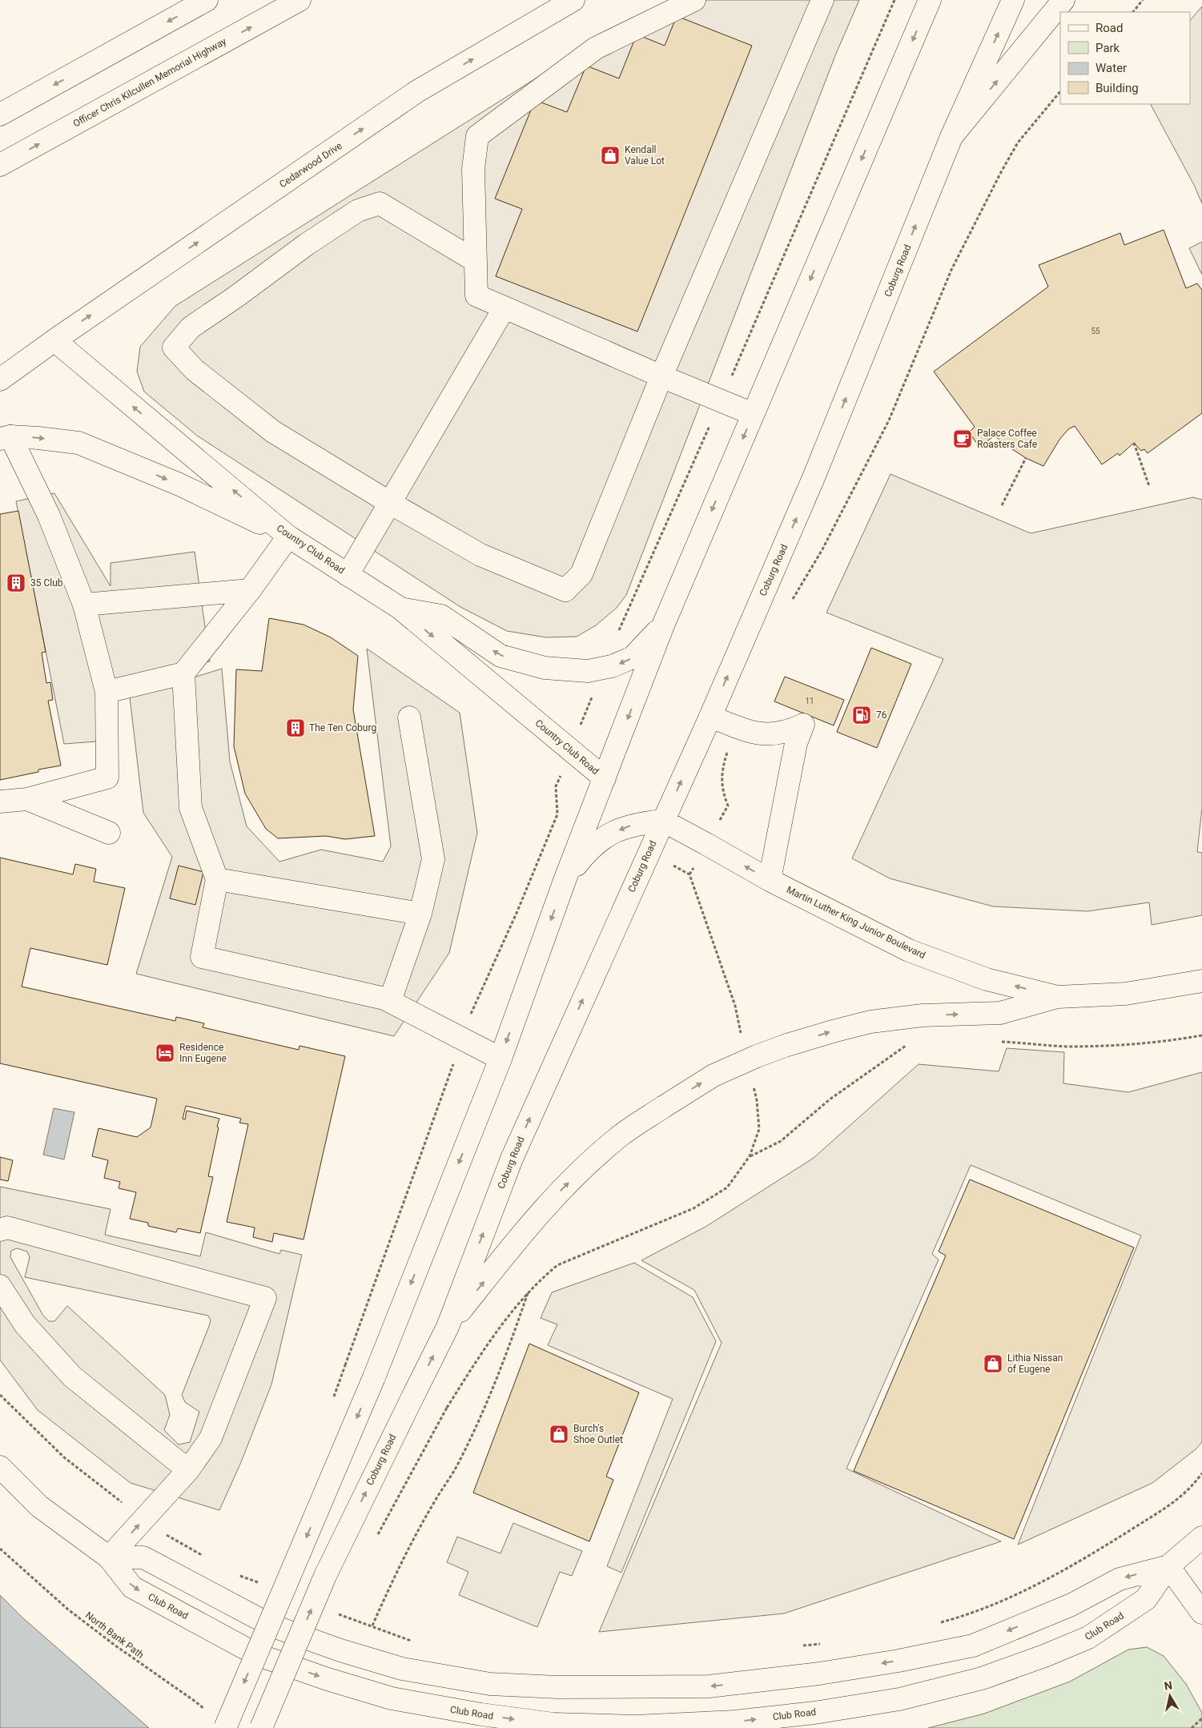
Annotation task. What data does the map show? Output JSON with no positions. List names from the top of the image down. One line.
{"streets":{"main road":["Officer Chris Kilcullen Memorial Highway","Cedarwood Drive","Coburg Road","Country Club Road","Martin Luther King Junior Boulevard","Club Road"],"path":["North Bank Path"]},"crossings":[["Cedarwood Drive","Country Club Road"],["Coburg Road","Martin Luther King Junior Boulevard"]],"one_way":["Cedarwood Drive","Martin Luther King Junior Boulevard"],"places":{"shop":["Kendall Value Lot","Lithia Nissan of Eugene","Burch's Shoe Outlet"],"cafe":["Palace Coffee Roasters Cafe"],"building":["35 Club","The Ten Coburg"],"fuel station":["76"],"hotel":["Residence Inn Eugene"]},"house_numbers":["55","11"],"legend":["Road","Park","Water","Building"],"north":"top"}
